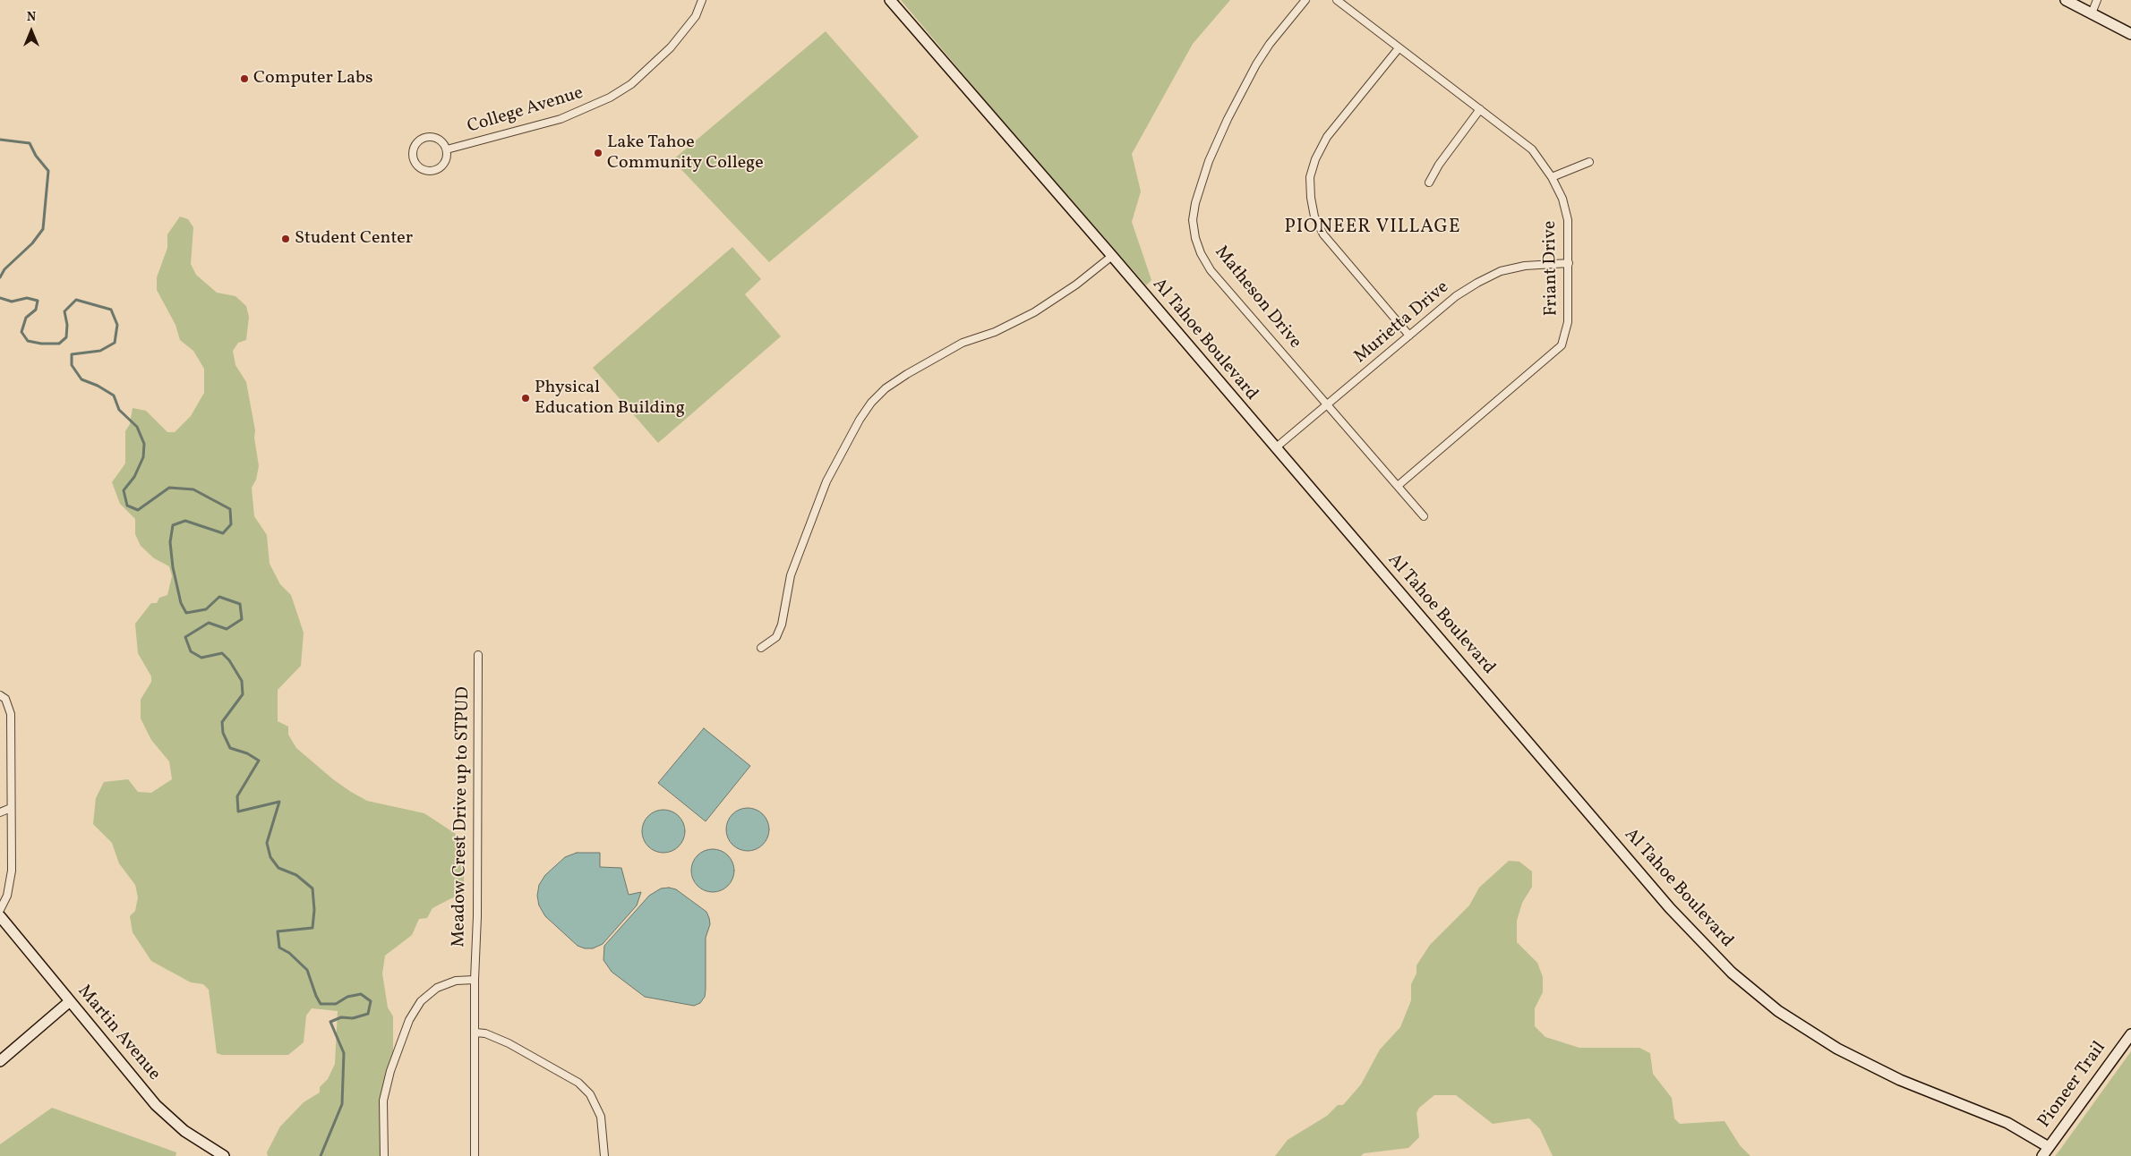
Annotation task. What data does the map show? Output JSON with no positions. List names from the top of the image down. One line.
{"streets":{"main road":["Al Tahoe Boulevard","Martin Avenue","Pioneer Trail"],"street":["College Avenue","Friant Drive","Matheson Drive","Murietta Drive","Meadow Crest Drive up to STPUD"]},"crossings":[["Friant Drive","Matheson Drive"],["Friant Drive","Murietta Drive"],["Matheson Drive","Murietta Drive"],["Murietta Drive","Al Tahoe Boulevard"],["Al Tahoe Boulevard","Pioneer Trail"]],"districts":["PIONEER VILLAGE"],"places":["Computer Labs","Lake Tahoe Community College","Student Center","Physical Education Building"],"north":"top"}
